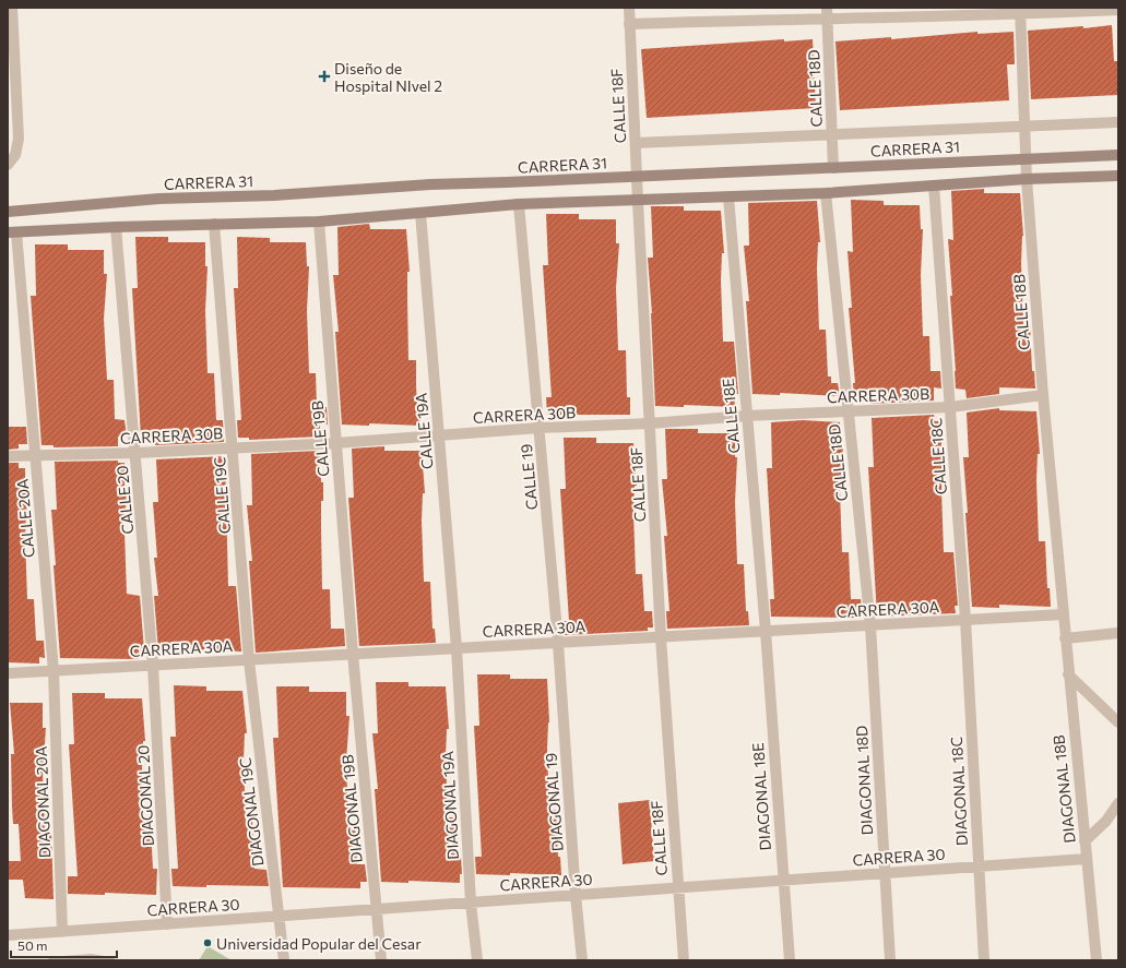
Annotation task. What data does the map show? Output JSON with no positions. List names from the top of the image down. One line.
{"streets":{"main road":["CARRERA 31"],"street":["CALLE 18D","CALLE 18F","CALLE 18B","CARRERA 30B","CALLE 18E","CALLE 19A","CALLE 19B","CALLE 18C","CALLE 19","CALLE 19C","CALLE 20","CALLE 20A","CARRERA 30A","DIAGONAL 18D","DIAGONAL 18B","DIAGONAL 18C","DIAGONAL 20","DIAGONAL 18E","DIAGONAL 20A","DIAGONAL 19","DIAGONAL 19A","DIAGONAL 19B","DIAGONAL 19C","CARRERA 30"]},"crossings":[["CALLE 18D","CARRERA 31"],["CALLE 18D","CARRERA 30B"],["CALLE 18D","CARRERA 30A"],["CALLE 18D","DIAGONAL 18D"],["CALLE 18F","CARRERA 31"],["CALLE 18F","CARRERA 30B"],["CALLE 18F","CARRERA 30A"],["CALLE 18F","CARRERA 30"],["CARRERA 31","CALLE 18B"],["CALLE 18B","CARRERA 30B"],["CALLE 18B","CARRERA 30A"],["CALLE 18B","DIAGONAL 18B"],["CARRERA 30B","CALLE 18E"],["CARRERA 30B","CALLE 19A"],["CARRERA 30B","CALLE 19B"],["CARRERA 30B","CALLE 18C"],["CARRERA 30B","CALLE 19"],["CARRERA 30B","CALLE 19C"],["CARRERA 30B","CALLE 20"],["CARRERA 30B","CALLE 20A"],["CALLE 18E","CARRERA 30A"],["CALLE 18E","DIAGONAL 18E"],["CALLE 19A","CARRERA 30A"],["CALLE 19A","DIAGONAL 19A"],["CALLE 19B","CARRERA 30A"],["CALLE 19B","DIAGONAL 19B"],["CALLE 18C","CARRERA 30A"],["CALLE 18C","DIAGONAL 18C"],["CALLE 19","CARRERA 30A"],["CALLE 19","DIAGONAL 19"],["CALLE 19C","CARRERA 30A"],["CALLE 19C","DIAGONAL 19C"],["CALLE 20","CARRERA 30A"],["CALLE 20","DIAGONAL 20"],["CALLE 20A","CARRERA 30A"],["CALLE 20A","DIAGONAL 20A"],["CARRERA 30A","DIAGONAL 18D"],["CARRERA 30A","DIAGONAL 18B"],["CARRERA 30A","DIAGONAL 18C"],["CARRERA 30A","DIAGONAL 20"],["CARRERA 30A","DIAGONAL 18E"],["CARRERA 30A","DIAGONAL 20A"],["CARRERA 30A","DIAGONAL 19"],["CARRERA 30A","DIAGONAL 19A"],["CARRERA 30A","DIAGONAL 19B"],["CARRERA 30A","DIAGONAL 19C"],["DIAGONAL 18D","CARRERA 30"],["DIAGONAL 18B","CARRERA 30"],["DIAGONAL 18C","CARRERA 30"],["DIAGONAL 20","CARRERA 30"],["DIAGONAL 18E","CARRERA 30"],["DIAGONAL 20A","CARRERA 30"],["DIAGONAL 19","CARRERA 30"],["DIAGONAL 19A","CARRERA 30"],["DIAGONAL 19B","CARRERA 30"],["DIAGONAL 19C","CARRERA 30"]],"places":{"health":["Diseño de Hospital NIvel 2"],"other":["Universidad Popular del Cesar"]},"scale_bar":"50 m"}
